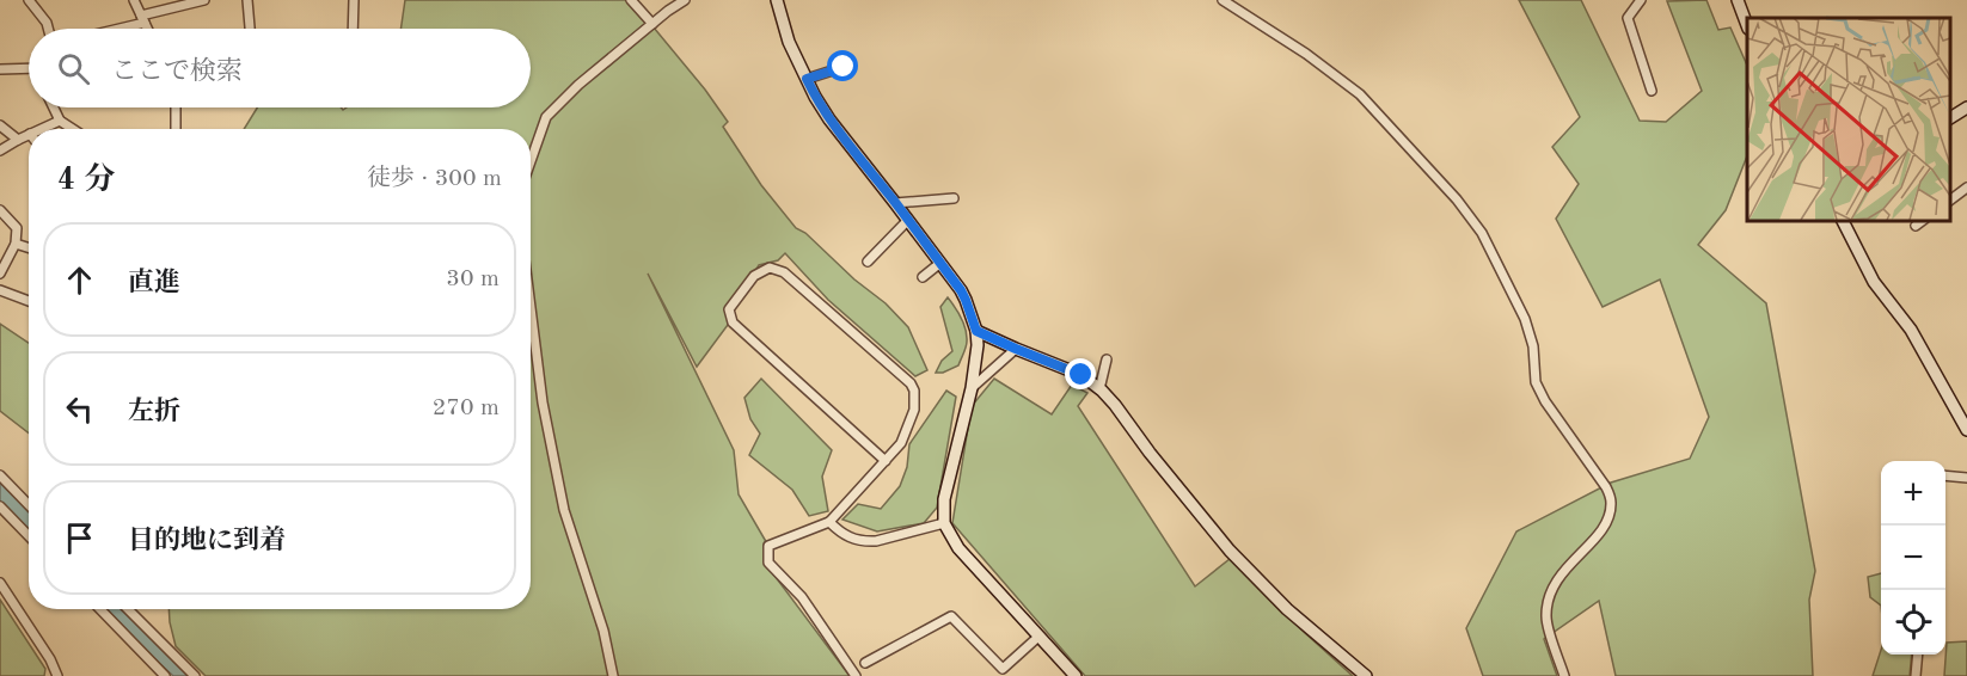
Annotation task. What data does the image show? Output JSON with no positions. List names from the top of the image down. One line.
{"page":{"search":"ここで検索","heading":["4 分","徒歩 · 300 m"],"list":[["直進","30 m"],["左折","270 m"],"目的地に到着"],"map_buttons":["+","−"]}}
